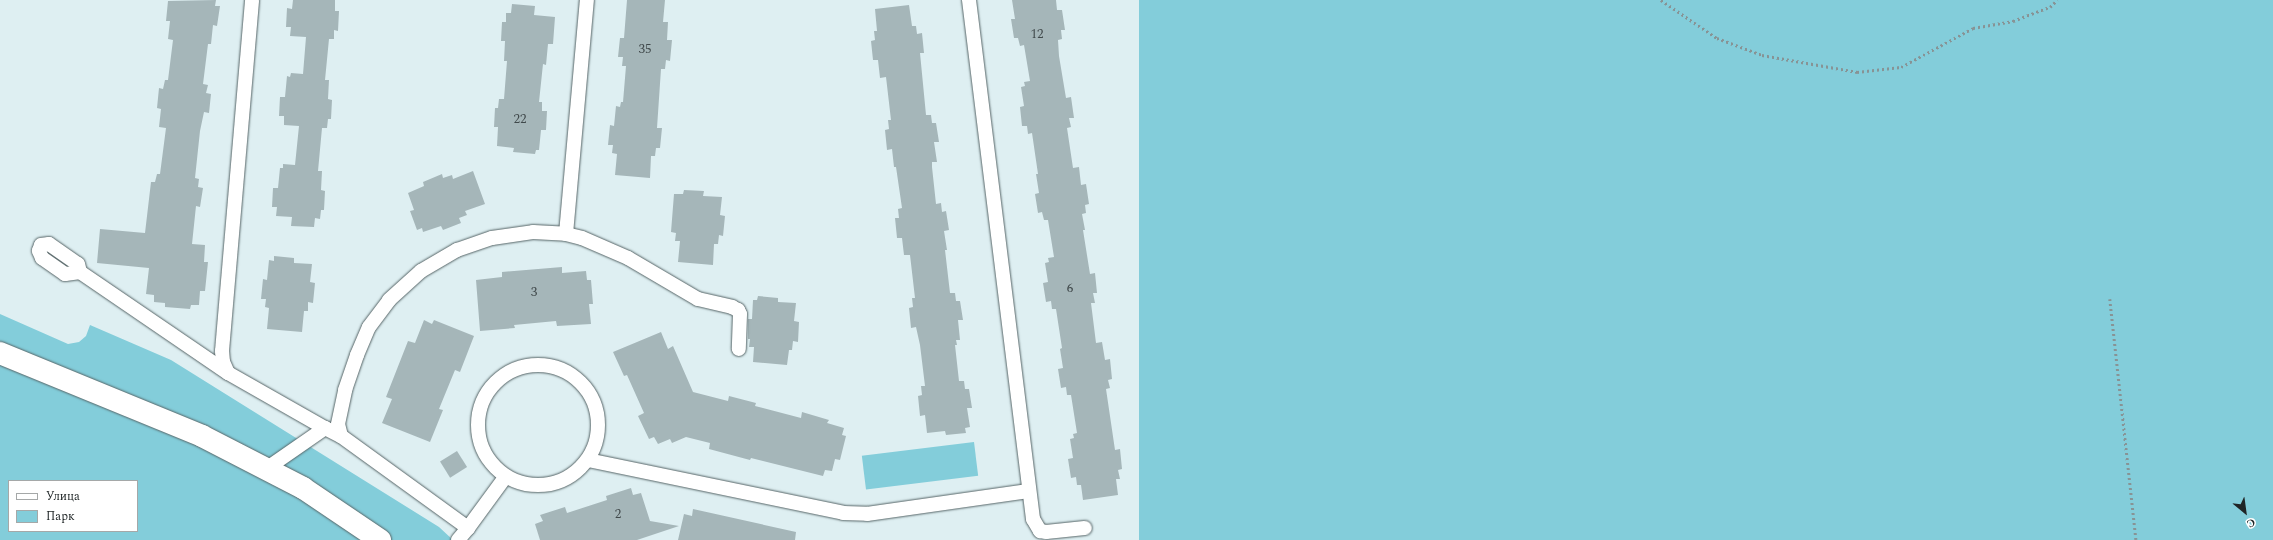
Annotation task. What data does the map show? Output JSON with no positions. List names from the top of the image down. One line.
{"house_numbers":["12","35","22","6","3","2"],"legend":["Улица","Парк"],"north":"bottom right"}
